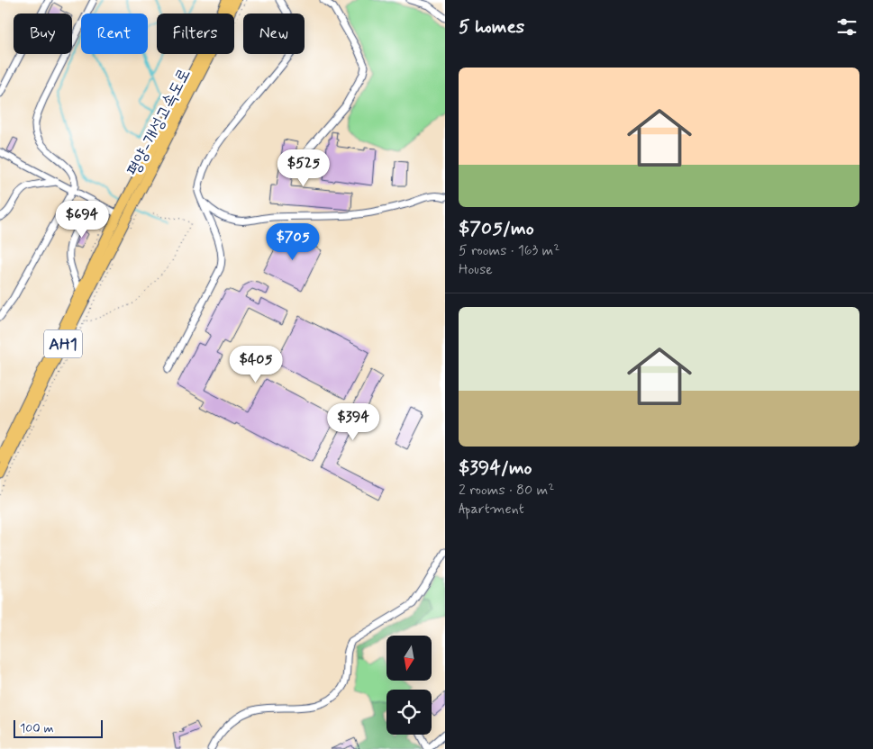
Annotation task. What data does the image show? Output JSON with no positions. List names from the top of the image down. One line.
{"streets":{"highway":["평양-개성고속도로","AH1"]},"scale_bar":"100 m","north":"bottom","page":{"heading":"5 homes","chip":["Buy","Rent","Filters","New"],"list":[{"name":"$705/mo","note":"5 rooms · 163 m² · House"},{"name":"$394/mo","note":"2 rooms · 80 m² · Apartment"}],"price":["$525","$694","$705","$405","$394"],"scale":"100 m"}}
